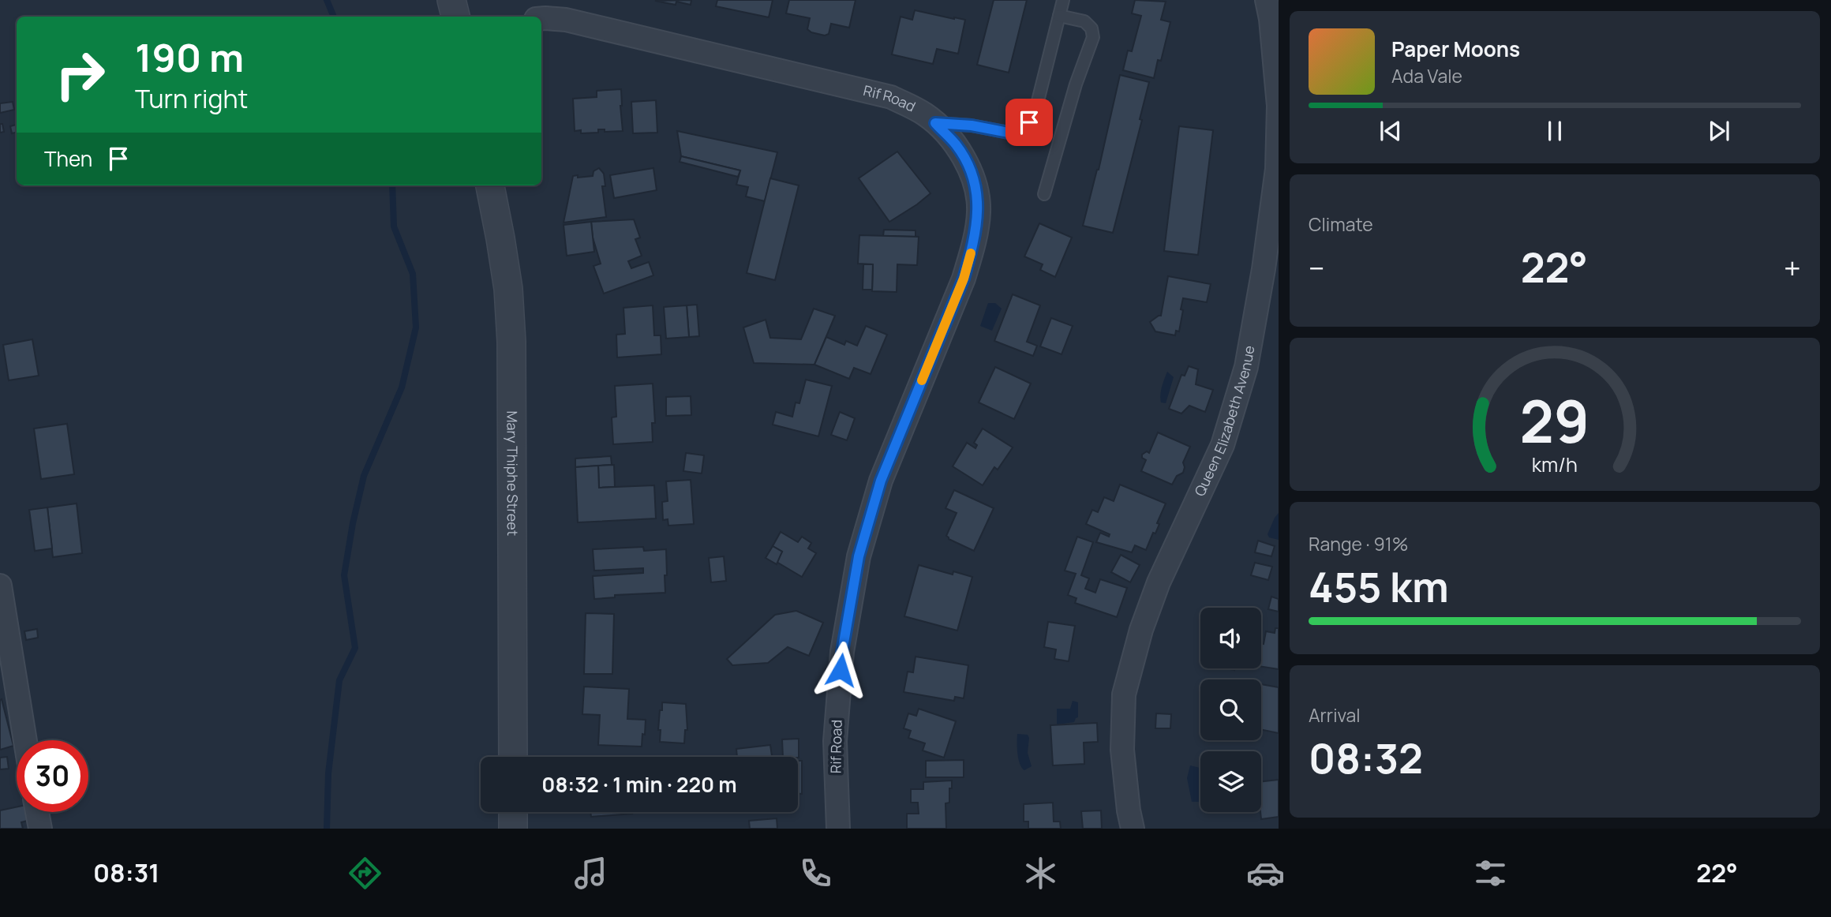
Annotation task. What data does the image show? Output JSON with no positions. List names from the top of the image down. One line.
{"streets":{"street":["Rif Road","Queen Elizabeth Avenue","Mary Thiphe Street"]},"page":{"turn":["190 m","Turn right"],"song":["Paper Moons","Ada Vale"],"then":"Then","tile":["Climate",["Range · 91%","455 km"],["Arrival","08:32"]],"heat":["−","22°","+"],"limit":"30","trip":"08:32 · 1 min · 220 m","tabs":["08:31","22°"],"gauge":["29","km/h"]}}
